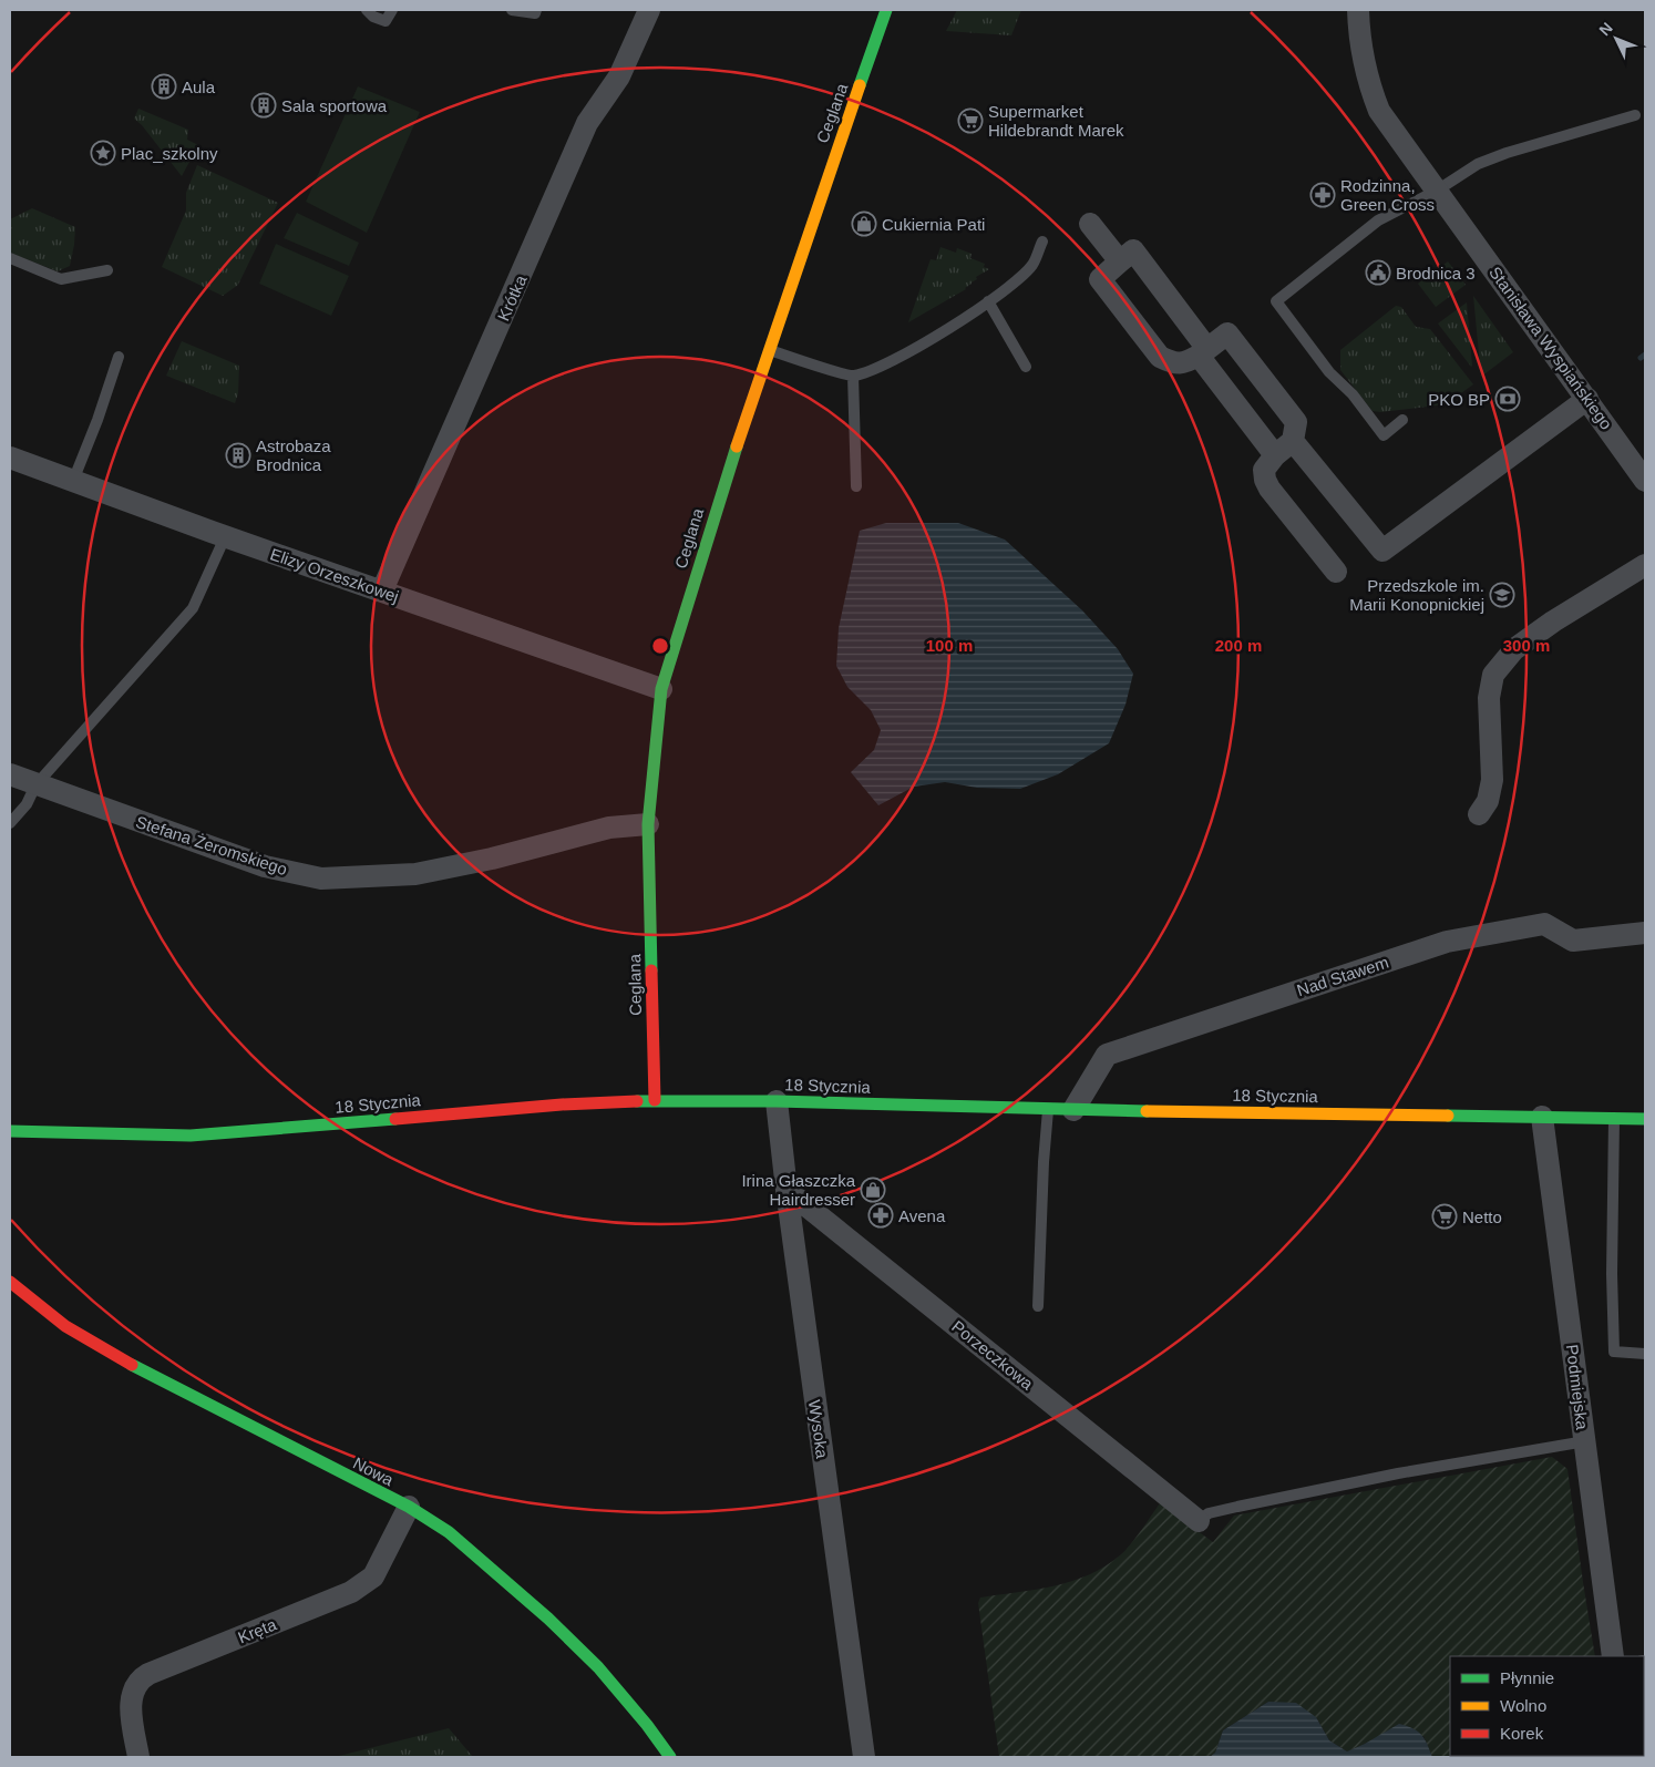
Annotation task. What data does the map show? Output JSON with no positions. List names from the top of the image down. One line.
{"streets":{"street":["Ceglana","Krótka","Stanisława Wyspiańskiego","Elizy Orzeszkowej","Stefana Żeromskiego","Nad Stawem","18 Stycznia","Porzeczkowa","Podmiejska","Wysoka","Nowa","Kręta"]},"crossings":[["Ceglana","Elizy Orzeszkowej"],["Ceglana","Stefana Żeromskiego"],["Ceglana","18 Stycznia"],["Krótka","Elizy Orzeszkowej"],["Nad Stawem","18 Stycznia"],["18 Stycznia","Podmiejska"],["18 Stycznia","Wysoka"],["Porzeczkowa","Wysoka"],["Nowa","Kręta"]],"places":{"building":["Aula","Sala sportowa","Astrobaza Brodnica"],"supermarket":["Supermarket Hildebrandt Marek","Netto"],"place":["Plac_szkolny"],"pharmacy":["Rodzinna, Green Cross","Avena"],"shop":["Cukiernia Pati","Irina Głaszczka Hairdresser"],"public building":["Brodnica 3"],"bank":["PKO BP"],"school or university":["Przedszkole im. Marii Konopnickiej"]},"legend":["Płynnie","Wolno","Korek"],"north":"top left","rings":["100 m","200 m","300 m"]}
